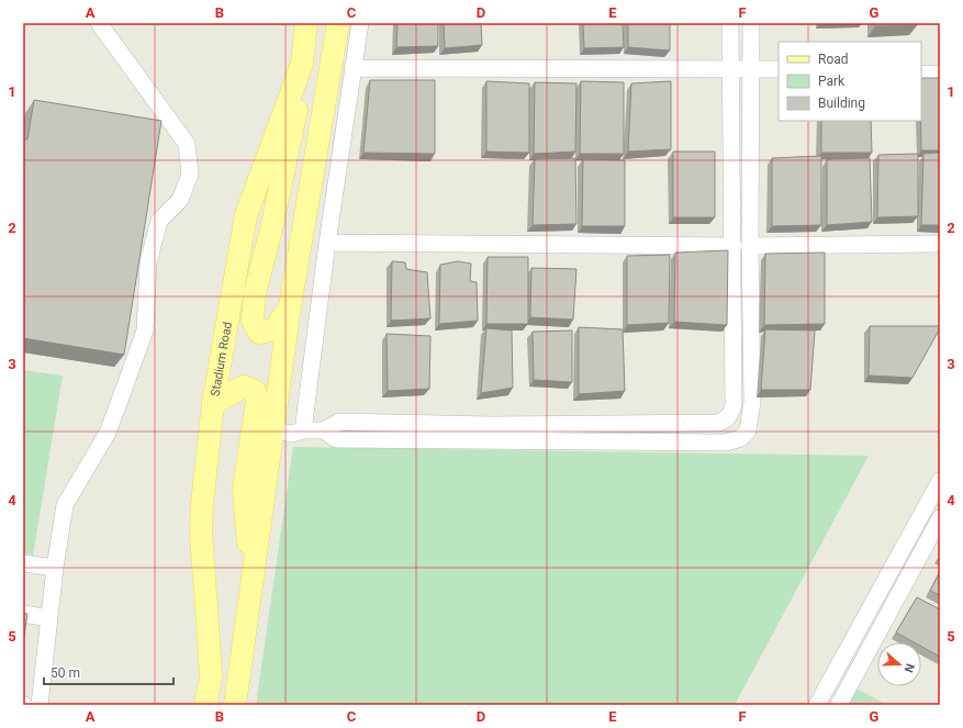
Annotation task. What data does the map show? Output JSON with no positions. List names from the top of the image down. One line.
{"streets":{"main road":["Stadium Road"]},"legend":["Road","Park","Building"],"scale_bar":"50 m","north":"right","grid":{"columns":["A","B","C","D","E","F","G"],"rows":["1","2","3","4","5"]}}
